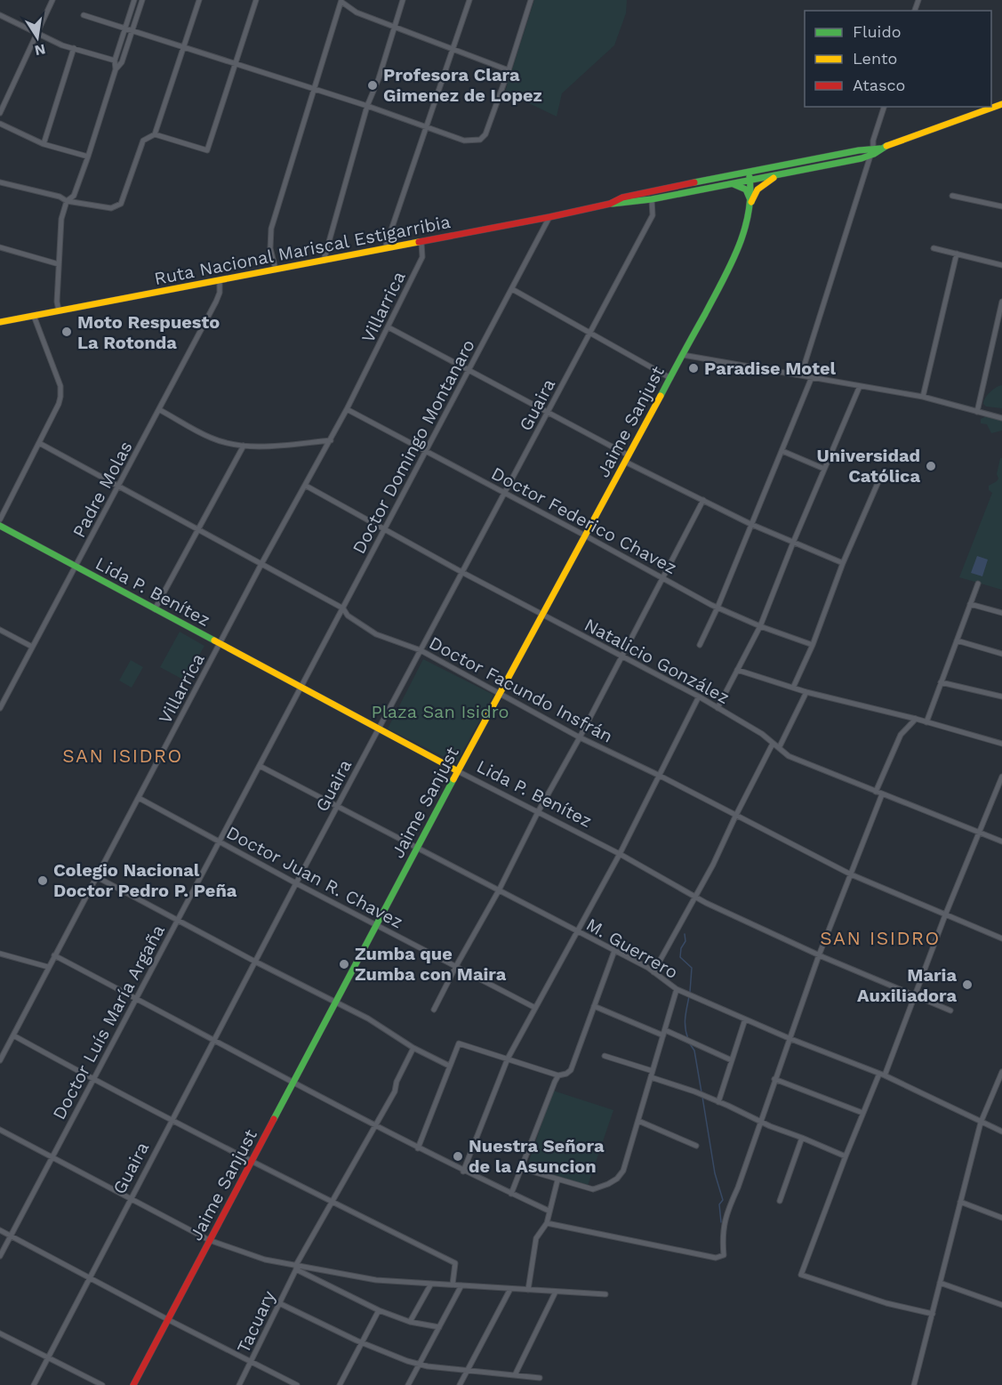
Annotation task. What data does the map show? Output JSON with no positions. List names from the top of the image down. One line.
{"streets":{"main road":["Ruta Nacional Mariscal Estigarribia","Jaime Sanjust","Lida P. Benítez"],"street":["Villarrica","Guaira","Doctor Domingo Montanaro","Padre Molas","Doctor Federico Chavez","Natalicio González","Doctor Facundo Insfrán","Doctor Juan R. Chavez","M. Guerrero","Doctor Luís María Argaña","Tacuary"]},"crossings":[["Ruta Nacional Mariscal Estigarribia","Villarrica"],["Ruta Nacional Mariscal Estigarribia","Guaira"],["Ruta Nacional Mariscal Estigarribia","Jaime Sanjust"],["Ruta Nacional Mariscal Estigarribia","Doctor Domingo Montanaro"],["Ruta Nacional Mariscal Estigarribia","Padre Molas"],["Villarrica","Doctor Federico Chavez"],["Villarrica","Lida P. Benítez"],["Villarrica","Natalicio González"],["Villarrica","Doctor Facundo Insfrán"],["Villarrica","Doctor Juan R. Chavez"],["Guaira","Doctor Federico Chavez"],["Guaira","Lida P. Benítez"],["Guaira","Natalicio González"],["Guaira","Doctor Facundo Insfrán"],["Guaira","Doctor Juan R. Chavez"],["Guaira","M. Guerrero"],["Jaime Sanjust","Doctor Federico Chavez"],["Jaime Sanjust","Lida P. Benítez"],["Jaime Sanjust","Natalicio González"],["Jaime Sanjust","Doctor Facundo Insfrán"],["Jaime Sanjust","Doctor Juan R. Chavez"],["Jaime Sanjust","M. Guerrero"],["Doctor Domingo Montanaro","Doctor Federico Chavez"],["Doctor Domingo Montanaro","Lida P. Benítez"],["Doctor Domingo Montanaro","Natalicio González"],["Doctor Domingo Montanaro","Doctor Facundo Insfrán"],["Doctor Domingo Montanaro","Doctor Luís María Argaña"],["Padre Molas","Lida P. Benítez"],["Padre Molas","Doctor Facundo Insfrán"],["Lida P. Benítez","Doctor Luís María Argaña"],["Doctor Juan R. Chavez","Doctor Luís María Argaña"],["M. Guerrero","Doctor Luís María Argaña"]],"districts":["SAN ISIDRO","SAN ISIDRO"],"parks":["Plaza San Isidro"],"places":["Profesora Clara Gimenez de Lopez","Moto Respuesto La Rotonda","Paradise Motel","Universidad Católica","Colegio Nacional Doctor Pedro P. Peña","Zumba que Zumba con Maira","Maria Auxiliadora","Nuestra Señora de la Asuncion"],"legend":["Fluido","Lento","Atasco"],"north":"bottom"}
